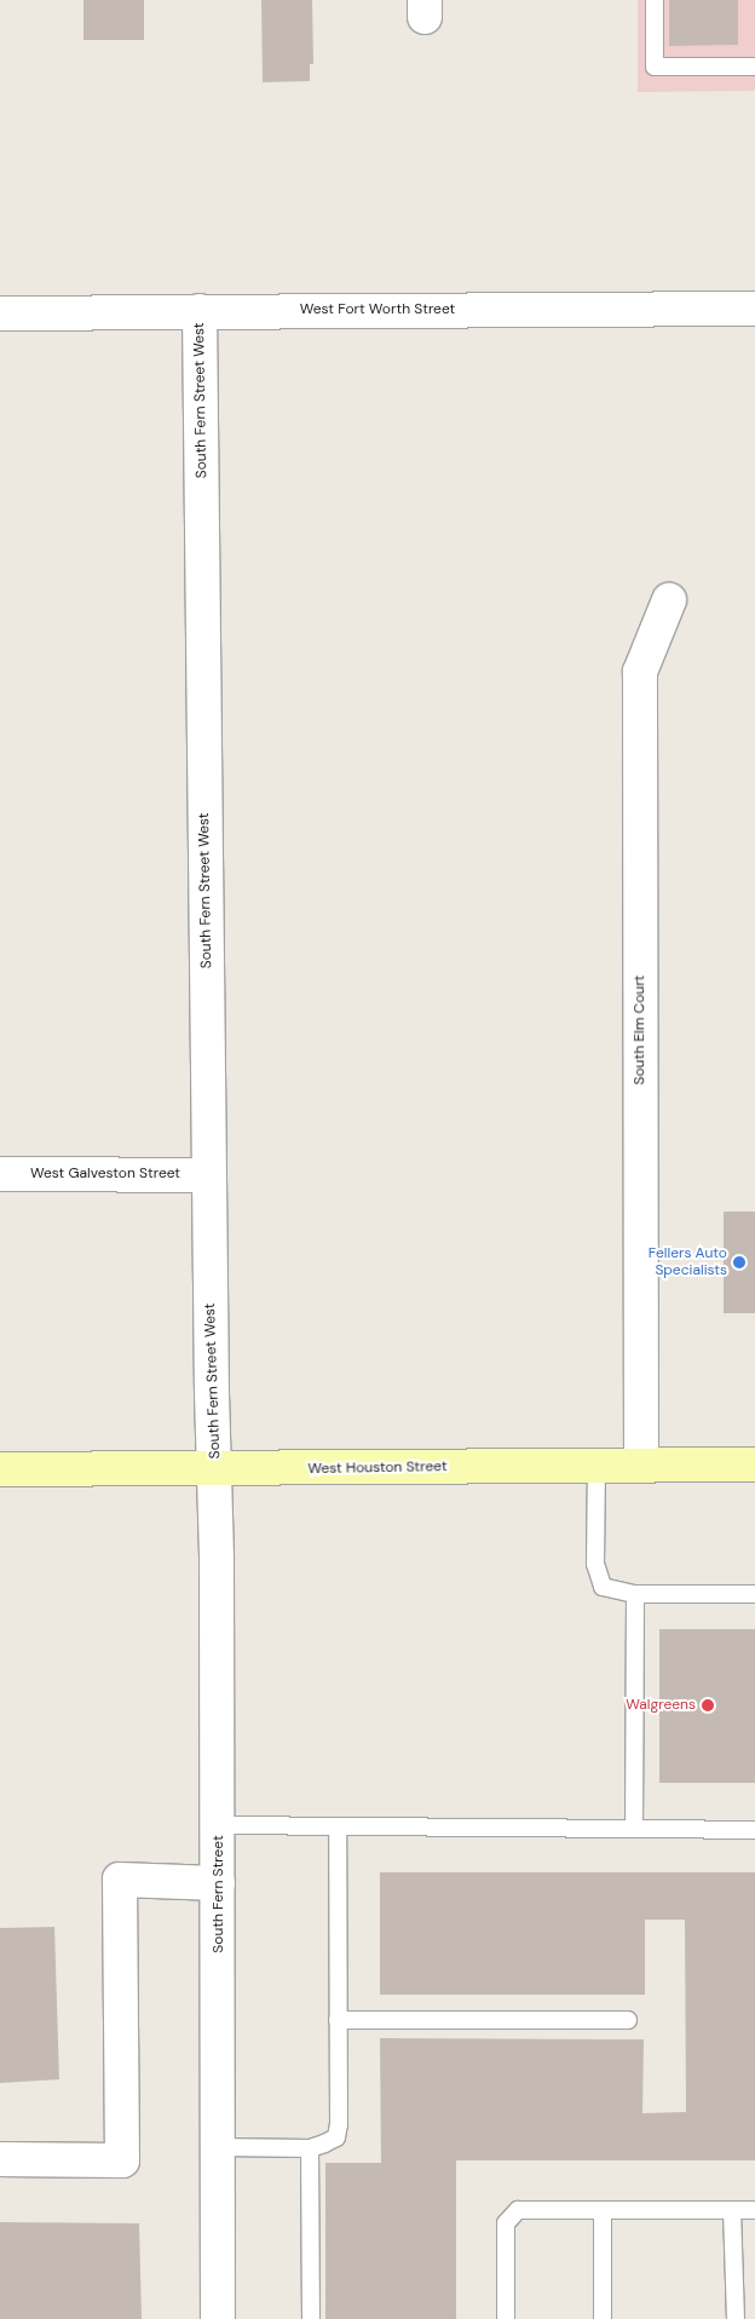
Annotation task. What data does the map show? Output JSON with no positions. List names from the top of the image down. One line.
{"streets":{"main road":["West Houston Street"],"street":["West Fort Worth Street","South Fern Street West","South Elm Court","West Galveston Street","South Fern Street"]},"crossings":[["West Fort Worth Street","South Fern Street West"],["South Fern Street West","West Galveston Street"],["South Fern Street West","West Houston Street"],["South Fern Street West","South Fern Street"],["South Elm Court","West Houston Street"],["West Houston Street","South Fern Street"]],"places":["Fellers Auto Specialists","Walgreens"]}
